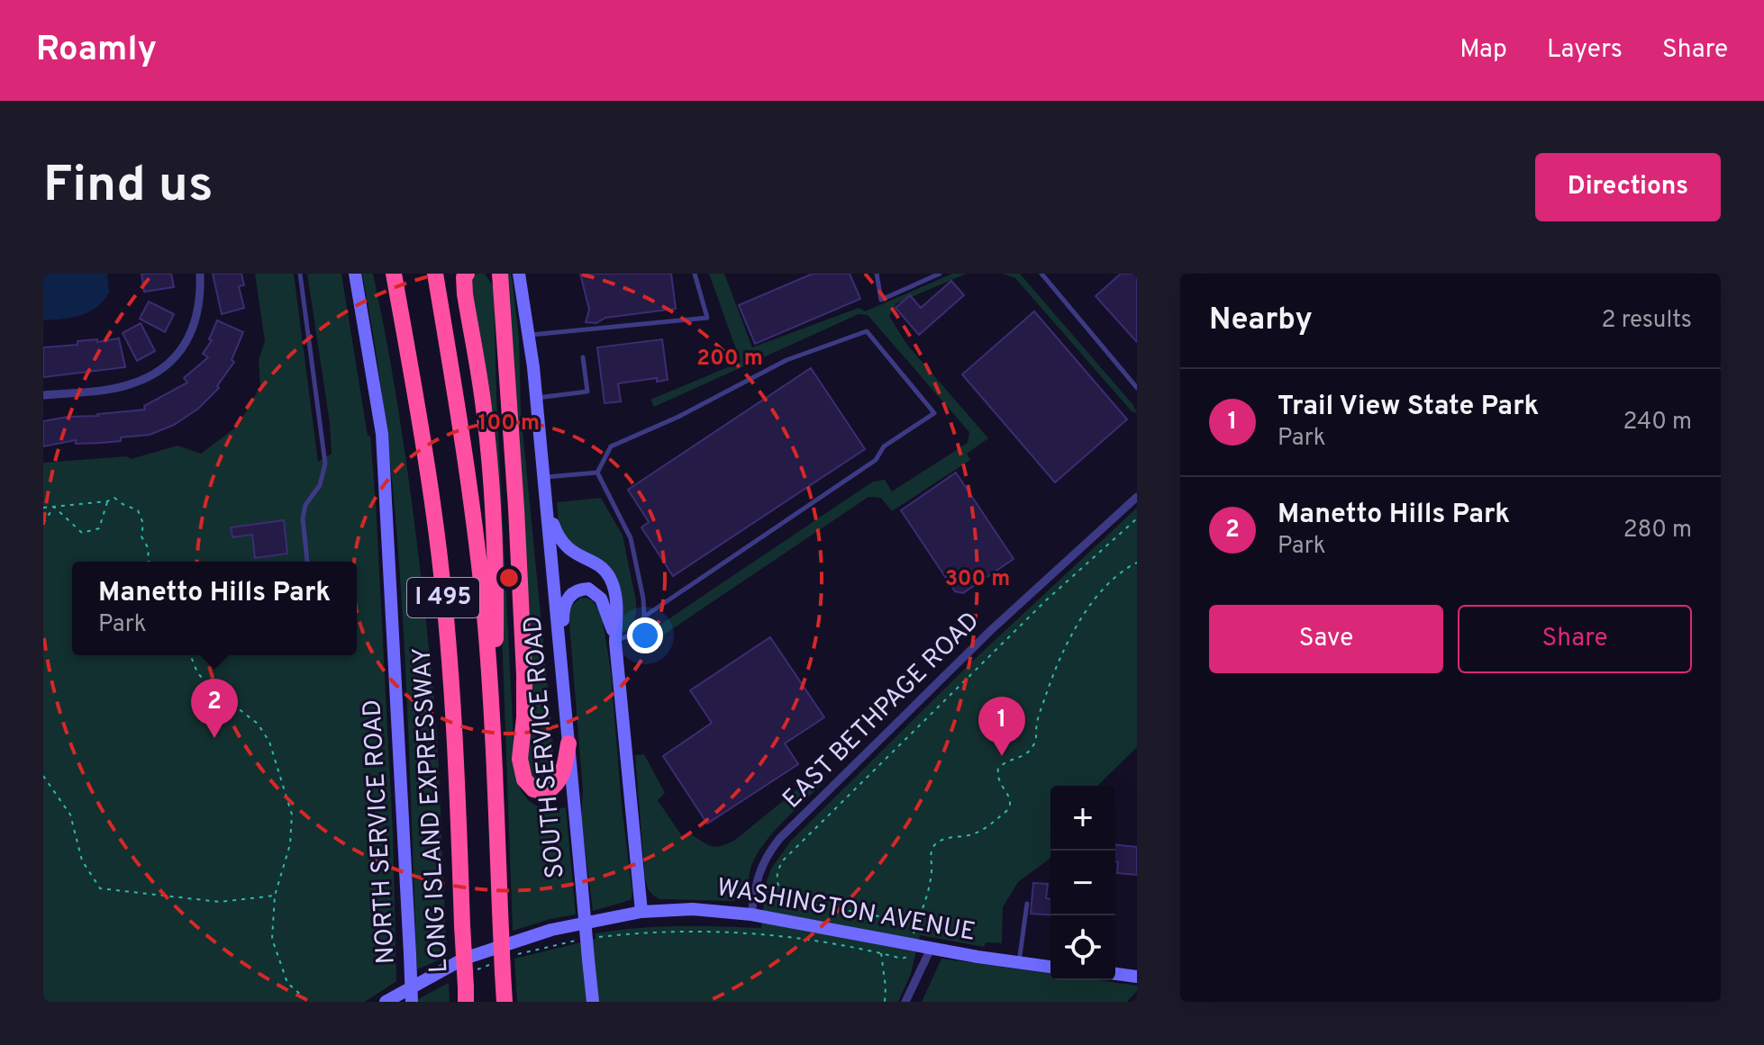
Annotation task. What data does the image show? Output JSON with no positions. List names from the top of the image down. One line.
{"streets":{"highway":["I 495","LONG ISLAND EXPRESSWAY"],"main road":["SOUTH SERVICE ROAD","NORTH SERVICE ROAD","WASHINGTON AVENUE"],"street":["EAST BETHPAGE ROAD"]},"crossings":[["EAST BETHPAGE ROAD","WASHINGTON AVENUE"]],"page":{"header":"Roamly","nav":["Map","Layers","Share"],"buttons":["Directions",["Save","Share"]],"title":"Find us","heading":["Nearby","2 results"],"list":[{"mark":"1","name":"Trail View State Park","note":"Park","value":"240 m"},{"mark":"2","name":"Manetto Hills Park","note":"Park","value":"280 m"}],"popup":["Manetto Hills Park","Park"],"pins":["2","1"],"map_buttons":["+","−"]},"rings":["200 m","100 m","300 m"]}
